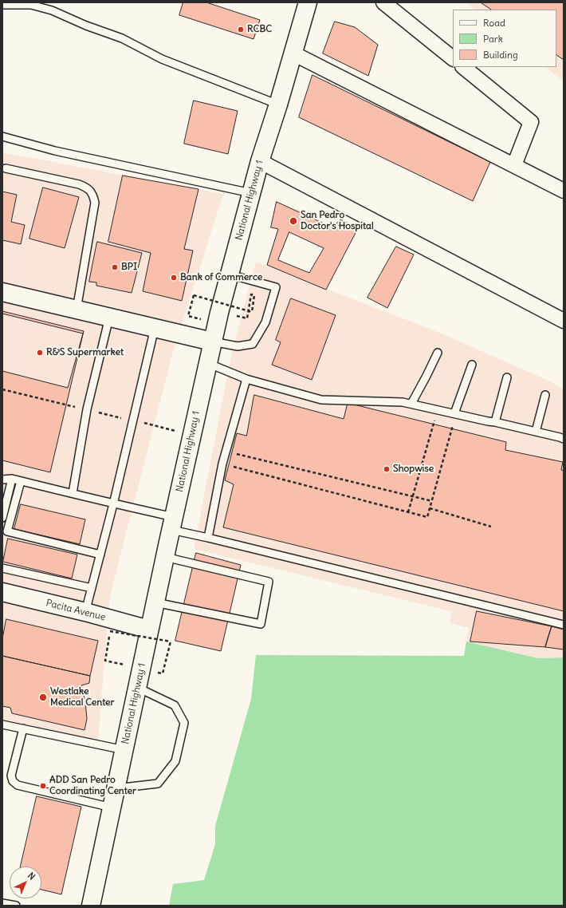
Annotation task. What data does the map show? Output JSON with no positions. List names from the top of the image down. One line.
{"streets":{"main road":["National Highway 1","Pacita Avenue"]},"crossings":[["National Highway 1","Pacita Avenue"]],"places":["RCBC","San Pedro Doctor's Hospital","BPI","Bank of Commerce","R&S Supermarket","Shopwise","Westlake Medical Center","ADD San Pedro Coordinating Center"],"legend":["Road","Park","Building"],"north":"top right"}
